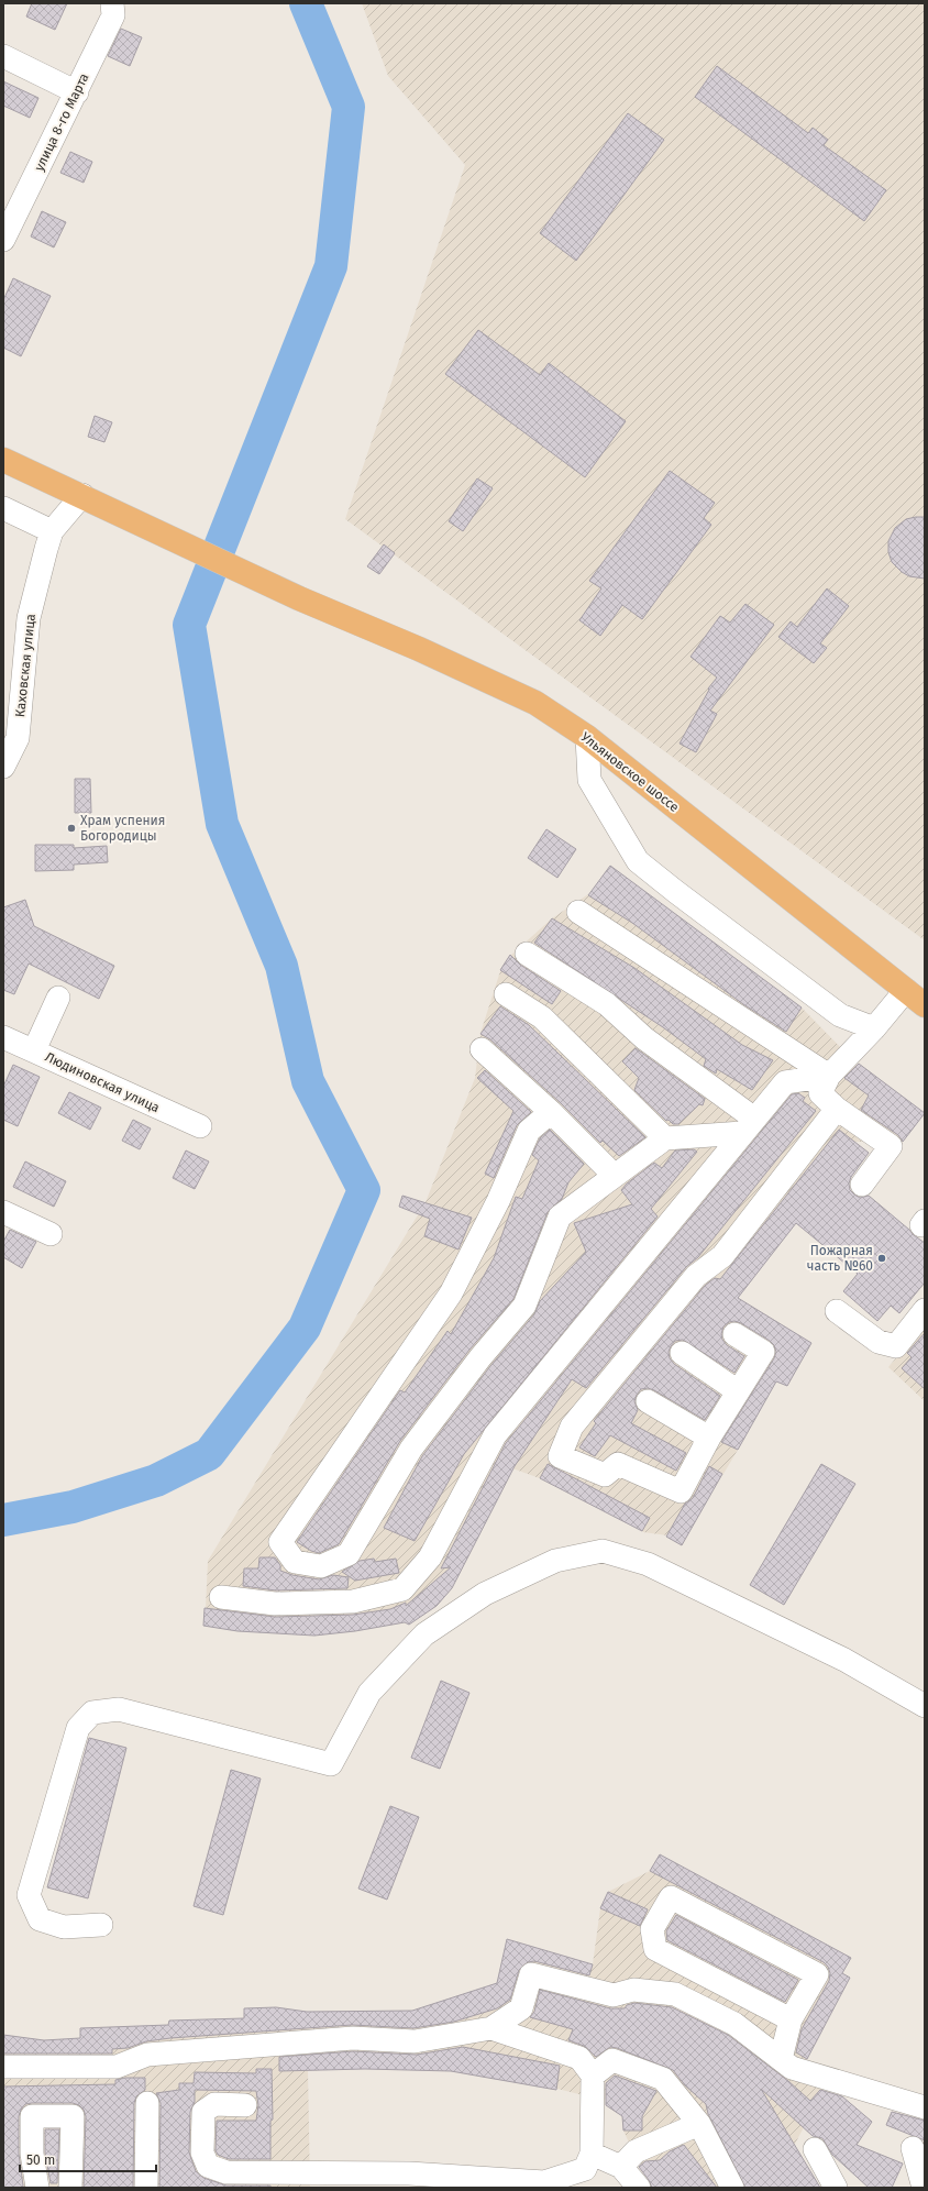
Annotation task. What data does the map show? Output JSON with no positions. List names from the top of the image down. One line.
{"streets":{"main road":["Ульяновское шоссе"],"street":["улица 8-го Марта","Каховская улица","Людиновская улица"]},"crossings":[["Каховская улица","Ульяновское шоссе"]],"places":["Храм успения Богородицы","Пожарная часть №60"],"scale_bar":"50 m"}
